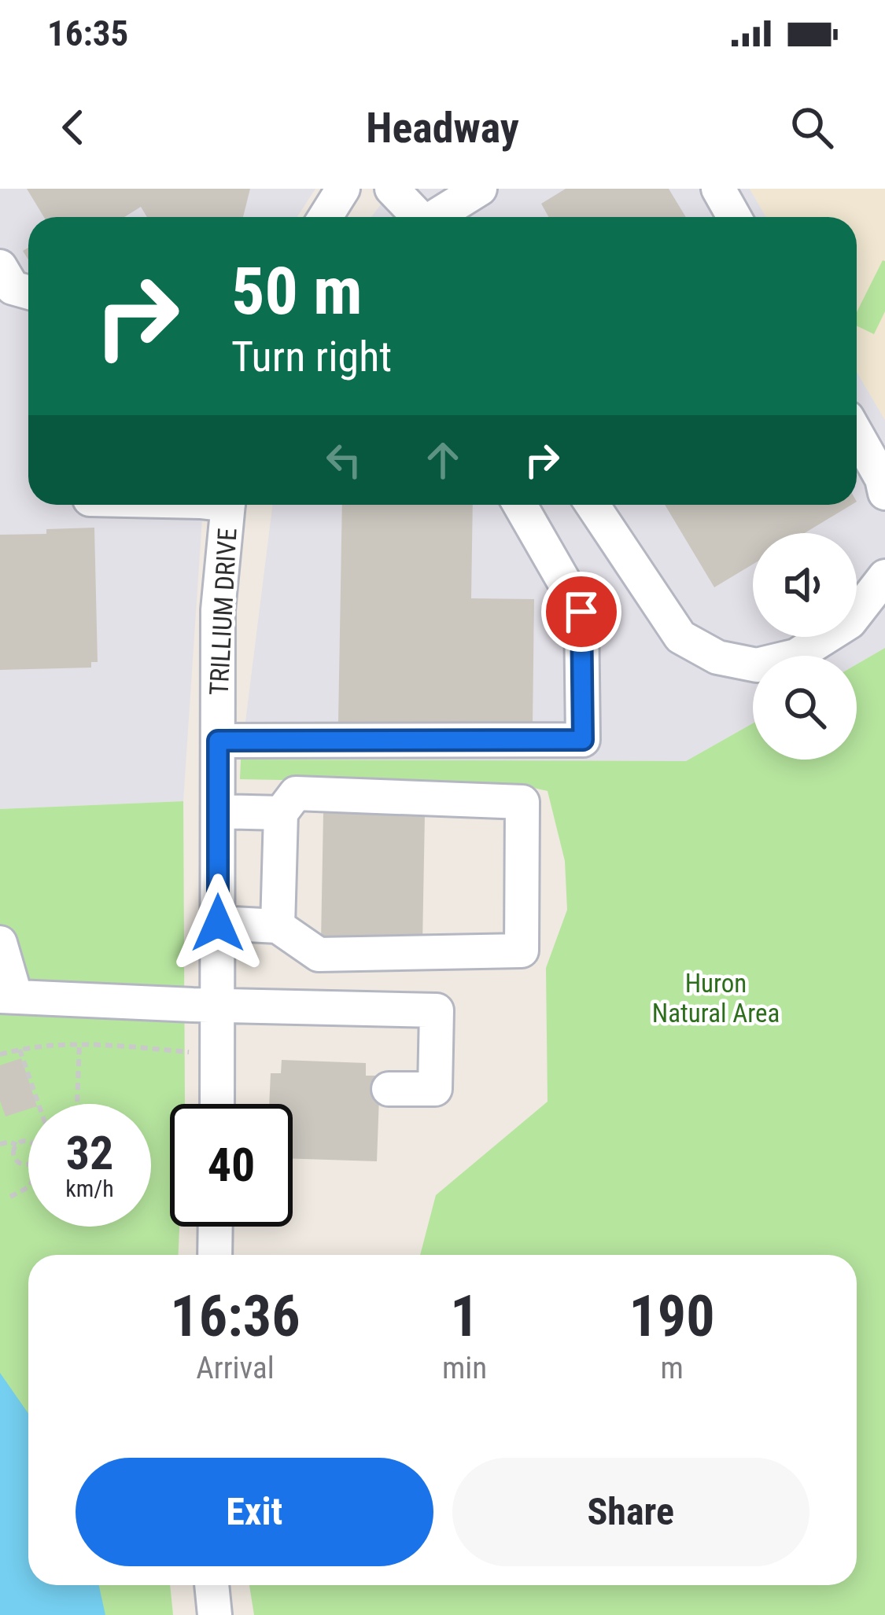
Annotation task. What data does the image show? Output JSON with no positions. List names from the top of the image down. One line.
{"streets":{"street":["TRILLIUM DRIVE"]},"parks":["Huron Natural Area"],"page":{"status":"16:35","header":"Headway","turn":["50 m","Turn right"],"speed":"32 km/h","limit":"40","eta":["16:36","Arrival","1","min","190","m"],"buttons":["Exit","Share"]}}
